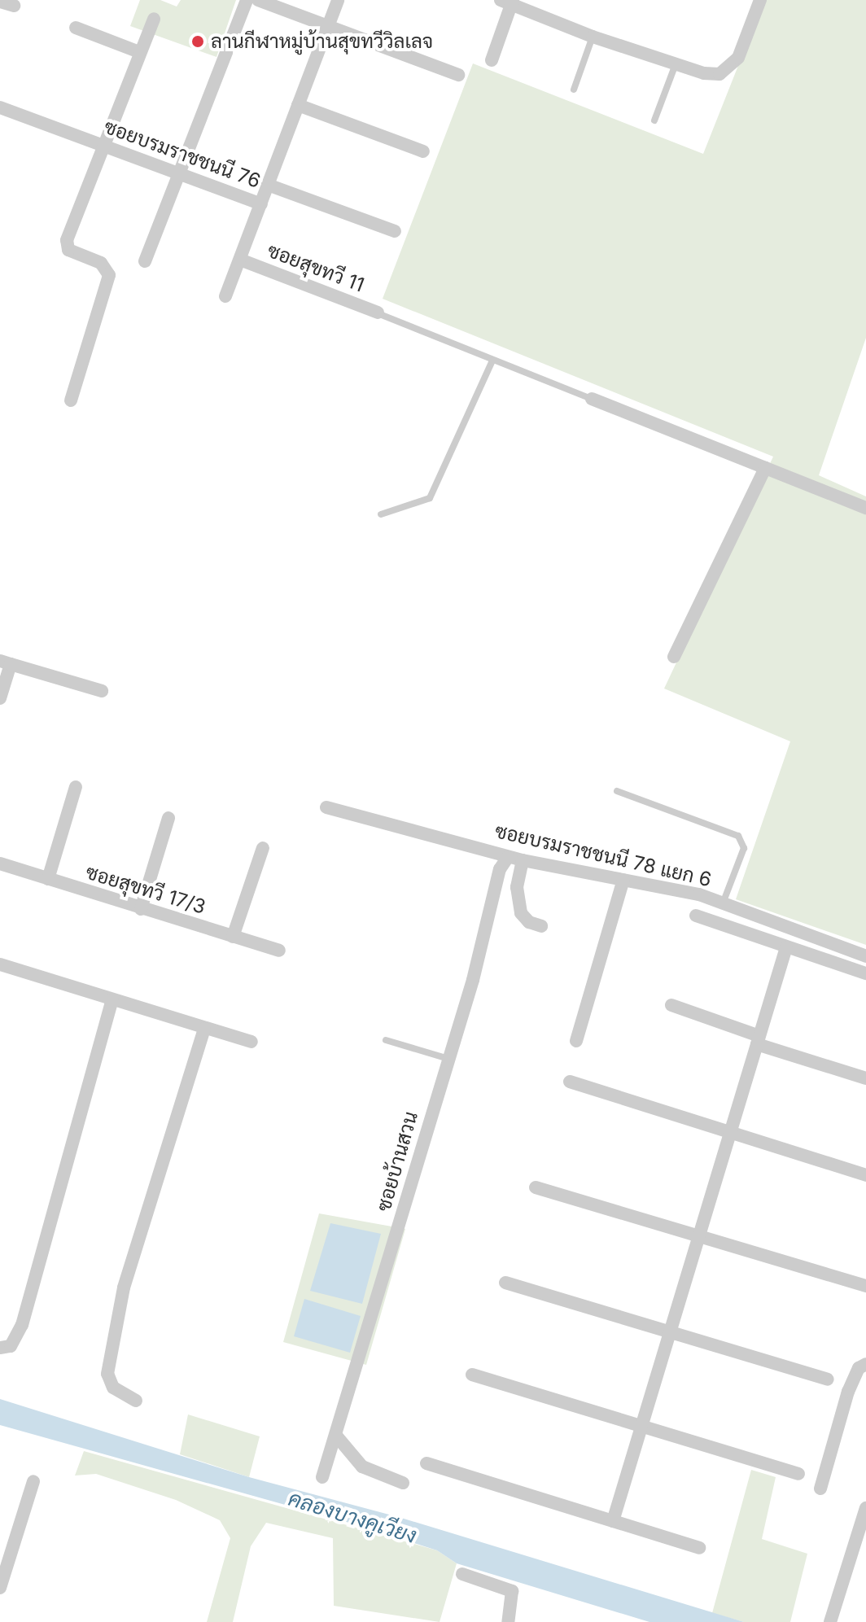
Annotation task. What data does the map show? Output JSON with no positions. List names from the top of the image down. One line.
{"streets":{"street":["ซอยบรมราชชนนี 76","ซอยสุขทวี 11","ซอยบรมราชชนนี 78 แยก 6","ซอยสุขทวี 17/3","ซอยบ้านสวน"]},"crossings":[["ซอยบรมราชชนนี 76","ซอยสุขทวี 11"],["ซอยบรมราชชนนี 78 แยก 6","ซอยบ้านสวน"]],"water":["คลองบางคูเวียง"],"places":["ลานกีฬาหมู่บ้านสุขทวีวิลเลจ"]}
